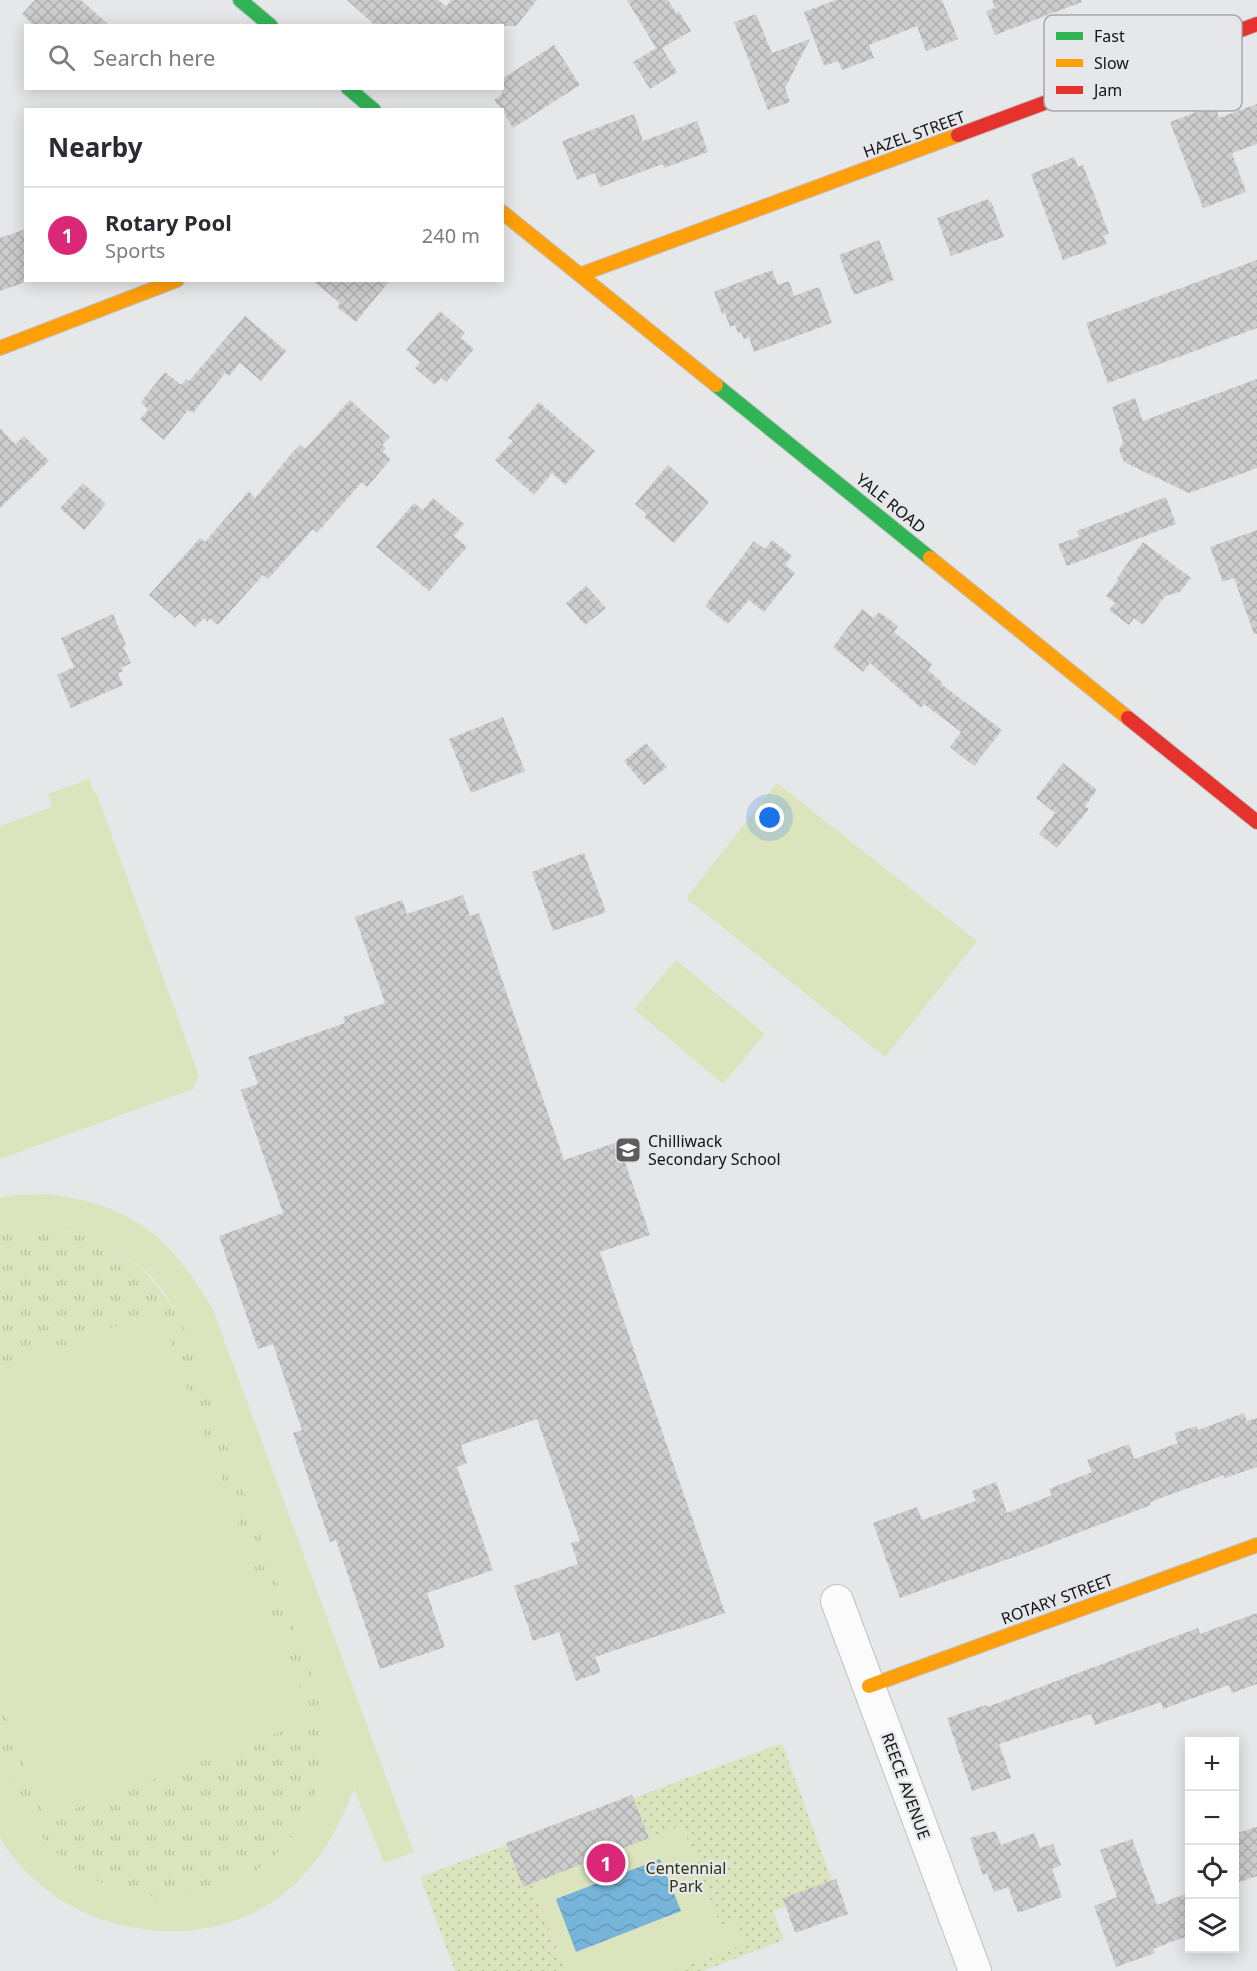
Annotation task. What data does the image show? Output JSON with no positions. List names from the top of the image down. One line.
{"streets":{"street":["HAZEL STREET","YALE ROAD","ROTARY STREET","REECE AVENUE"]},"crossings":[["HAZEL STREET","YALE ROAD"],["ROTARY STREET","REECE AVENUE"]],"parks":["Centennial Park"],"places":{"school or university":["Chilliwack Secondary School"]},"legend":["Fast","Slow","Jam"],"page":{"search":"Search here","heading":"Nearby","list":[{"mark":"1","name":"Rotary Pool","note":"Sports","value":"240 m"}],"map_buttons":["+","−"],"pins":"1"}}
